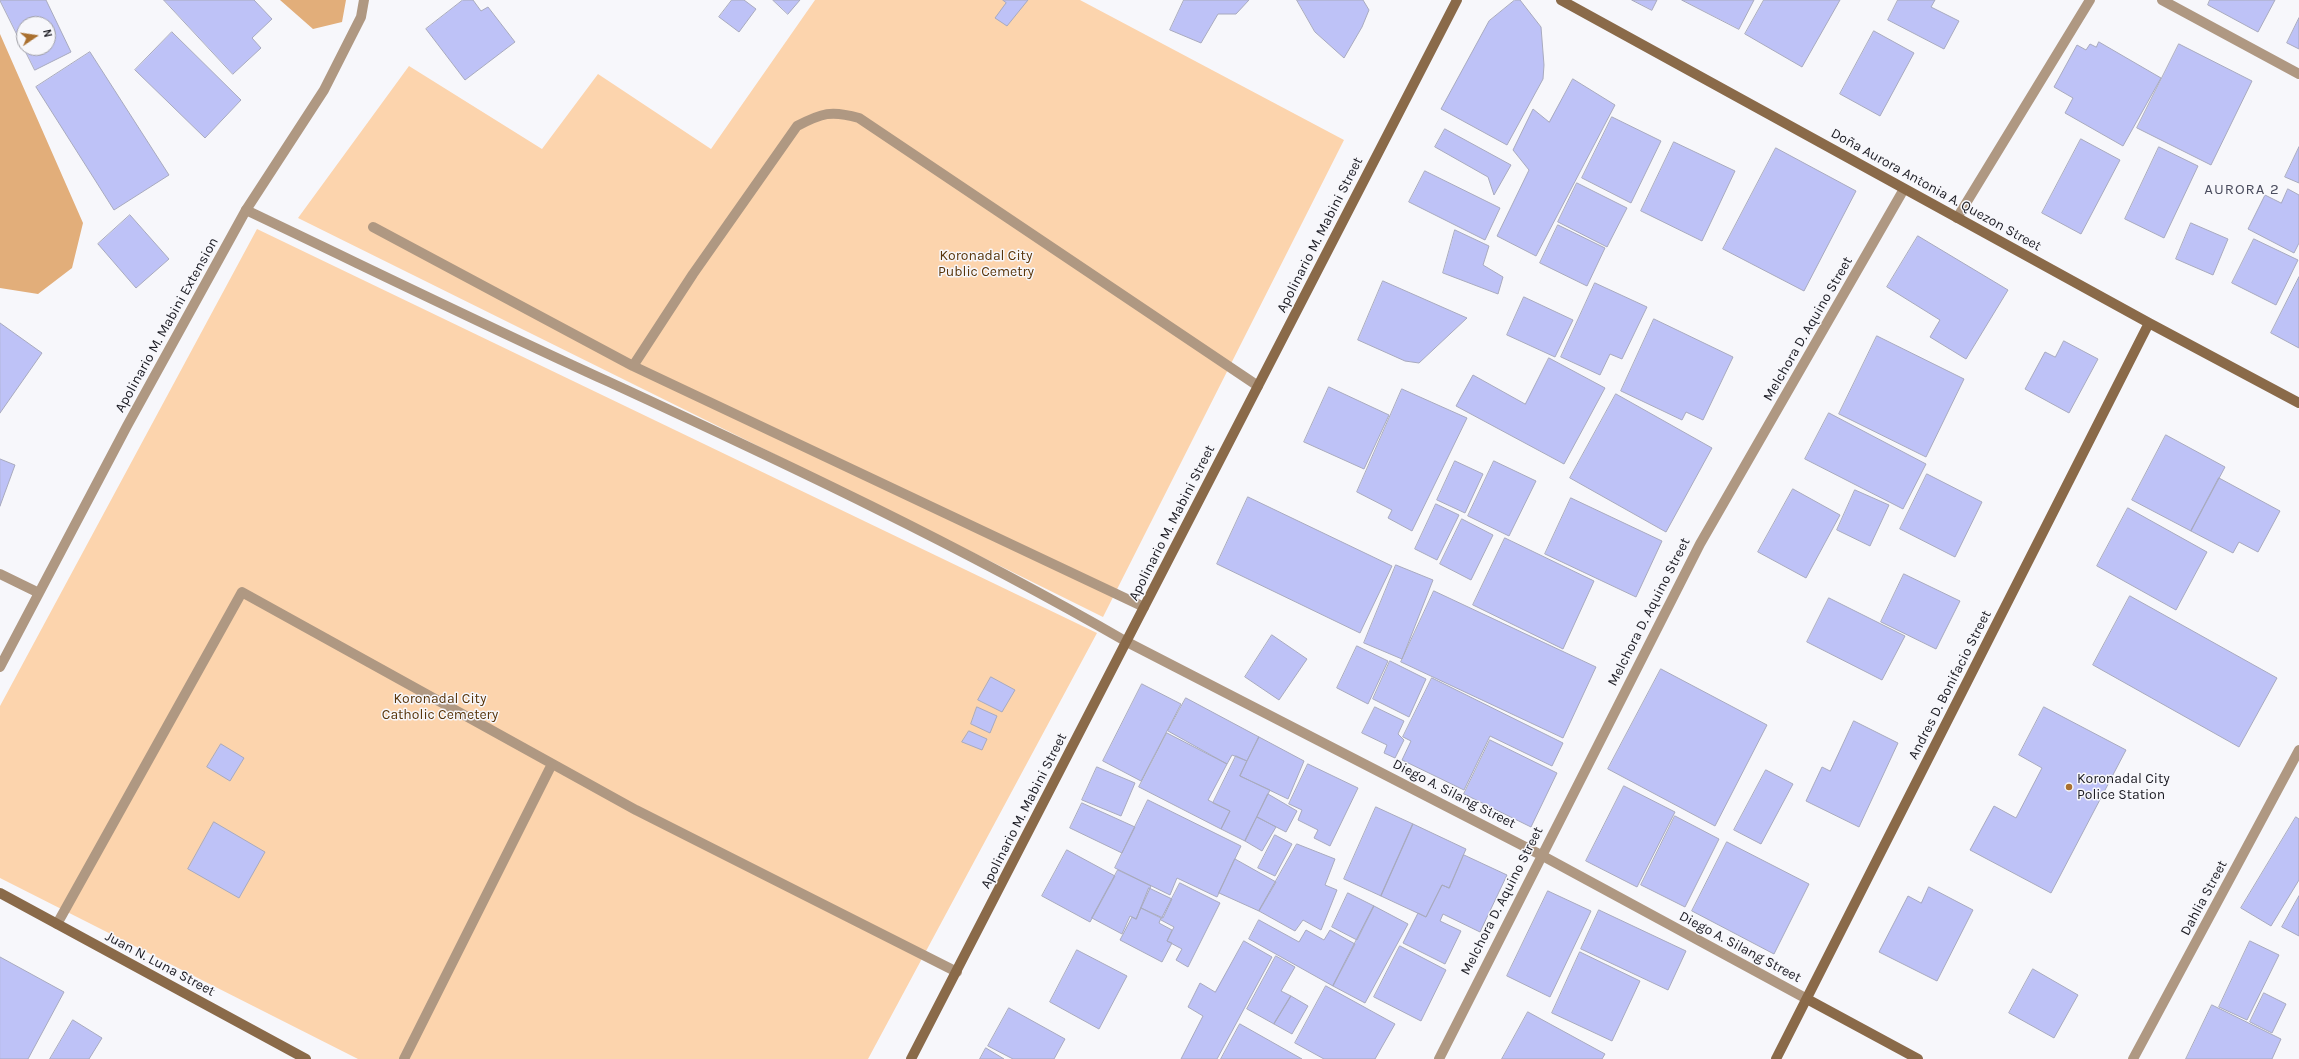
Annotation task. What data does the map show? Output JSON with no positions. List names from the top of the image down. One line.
{"streets":{"street":["Doña Aurora Antonia A. Quezon Street","Apolinario M. Mabini Street","Apolinario M. Mabini Extension","Melchora D. Aquino Street","Andres D. Bonifacio Street","Diego A. Silang Street","Dahlia Street","Juan N. Luna Street"]},"crossings":[["Doña Aurora Antonia A. Quezon Street","Melchora D. Aquino Street"],["Doña Aurora Antonia A. Quezon Street","Andres D. Bonifacio Street"],["Apolinario M. Mabini Street","Diego A. Silang Street"],["Apolinario M. Mabini Extension","Diego A. Silang Street"],["Melchora D. Aquino Street","Diego A. Silang Street"],["Andres D. Bonifacio Street","Diego A. Silang Street"]],"districts":["AURORA 2"],"parks":["Koronadal City Public Cemetry","Koronadal City Catholic Cemetery"],"places":["Koronadal City Police Station"],"north":"right"}
